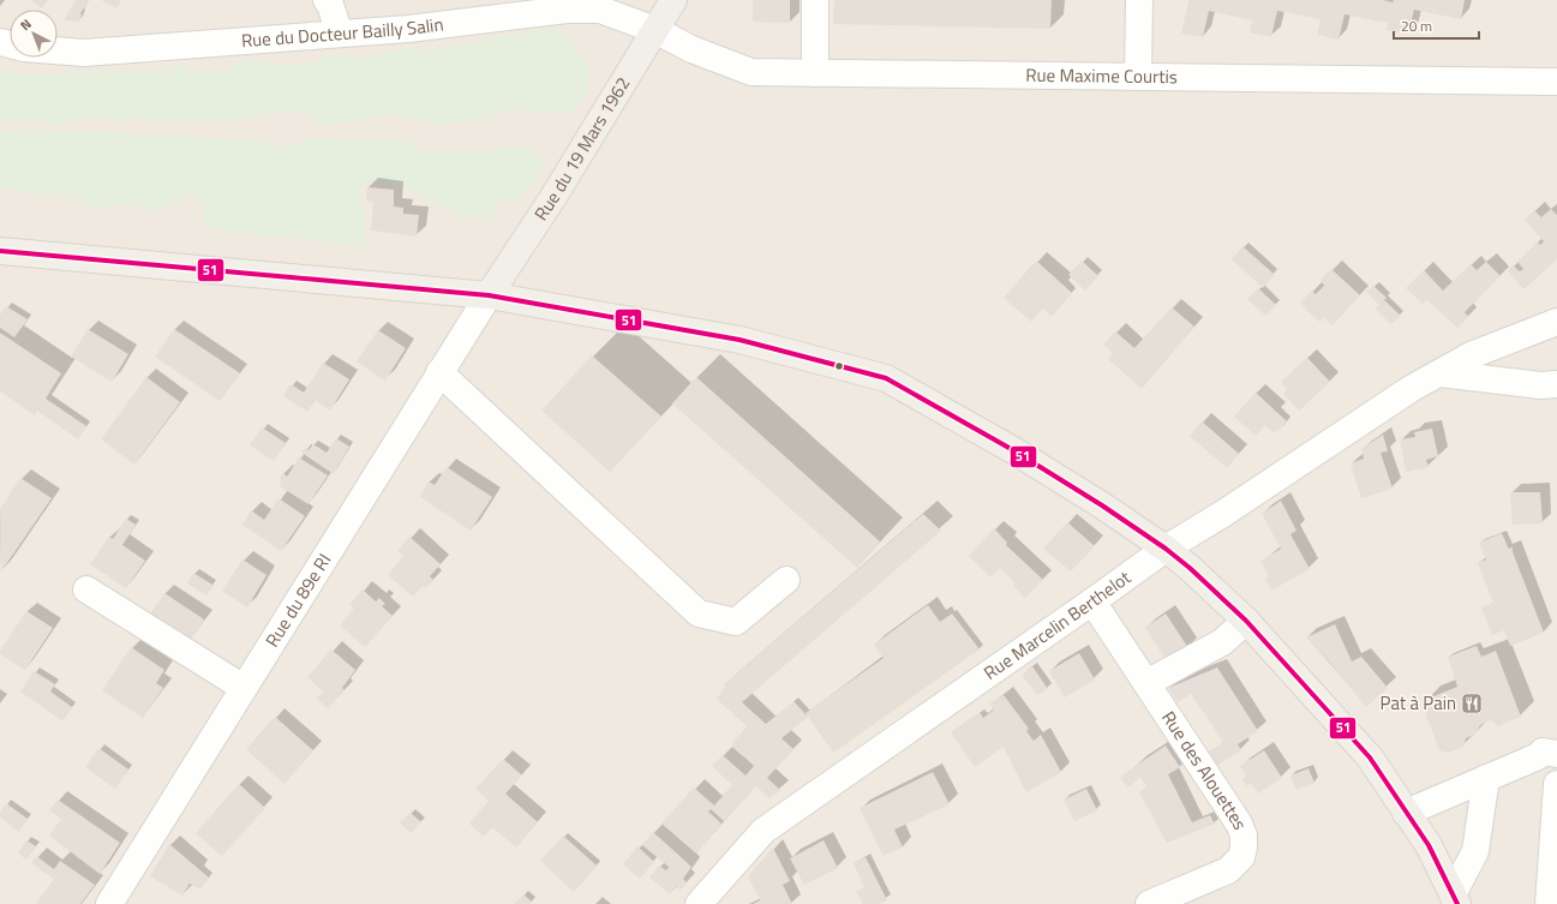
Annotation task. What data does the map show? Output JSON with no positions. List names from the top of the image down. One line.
{"streets":{"main road":["Rue du 19 Mars 1962"],"street":["Rue du Docteur Bailly Salin","Rue Maxime Courtis","Rue du 89e RI","Rue Marcelin Berthelot","Rue des Alouettes"]},"crossings":[["Rue du Docteur Bailly Salin","Rue Maxime Courtis"],["Rue du Docteur Bailly Salin","Rue du 19 Mars 1962"],["Rue Maxime Courtis","Rue du 19 Mars 1962"],["Rue du 19 Mars 1962","Rue du 89e RI"],["Rue Marcelin Berthelot","Rue des Alouettes"]],"places":{"restaurant":["Pat à Pain"]},"lines":["transit line 51"],"scale_bar":"20 m","north":"top left"}
